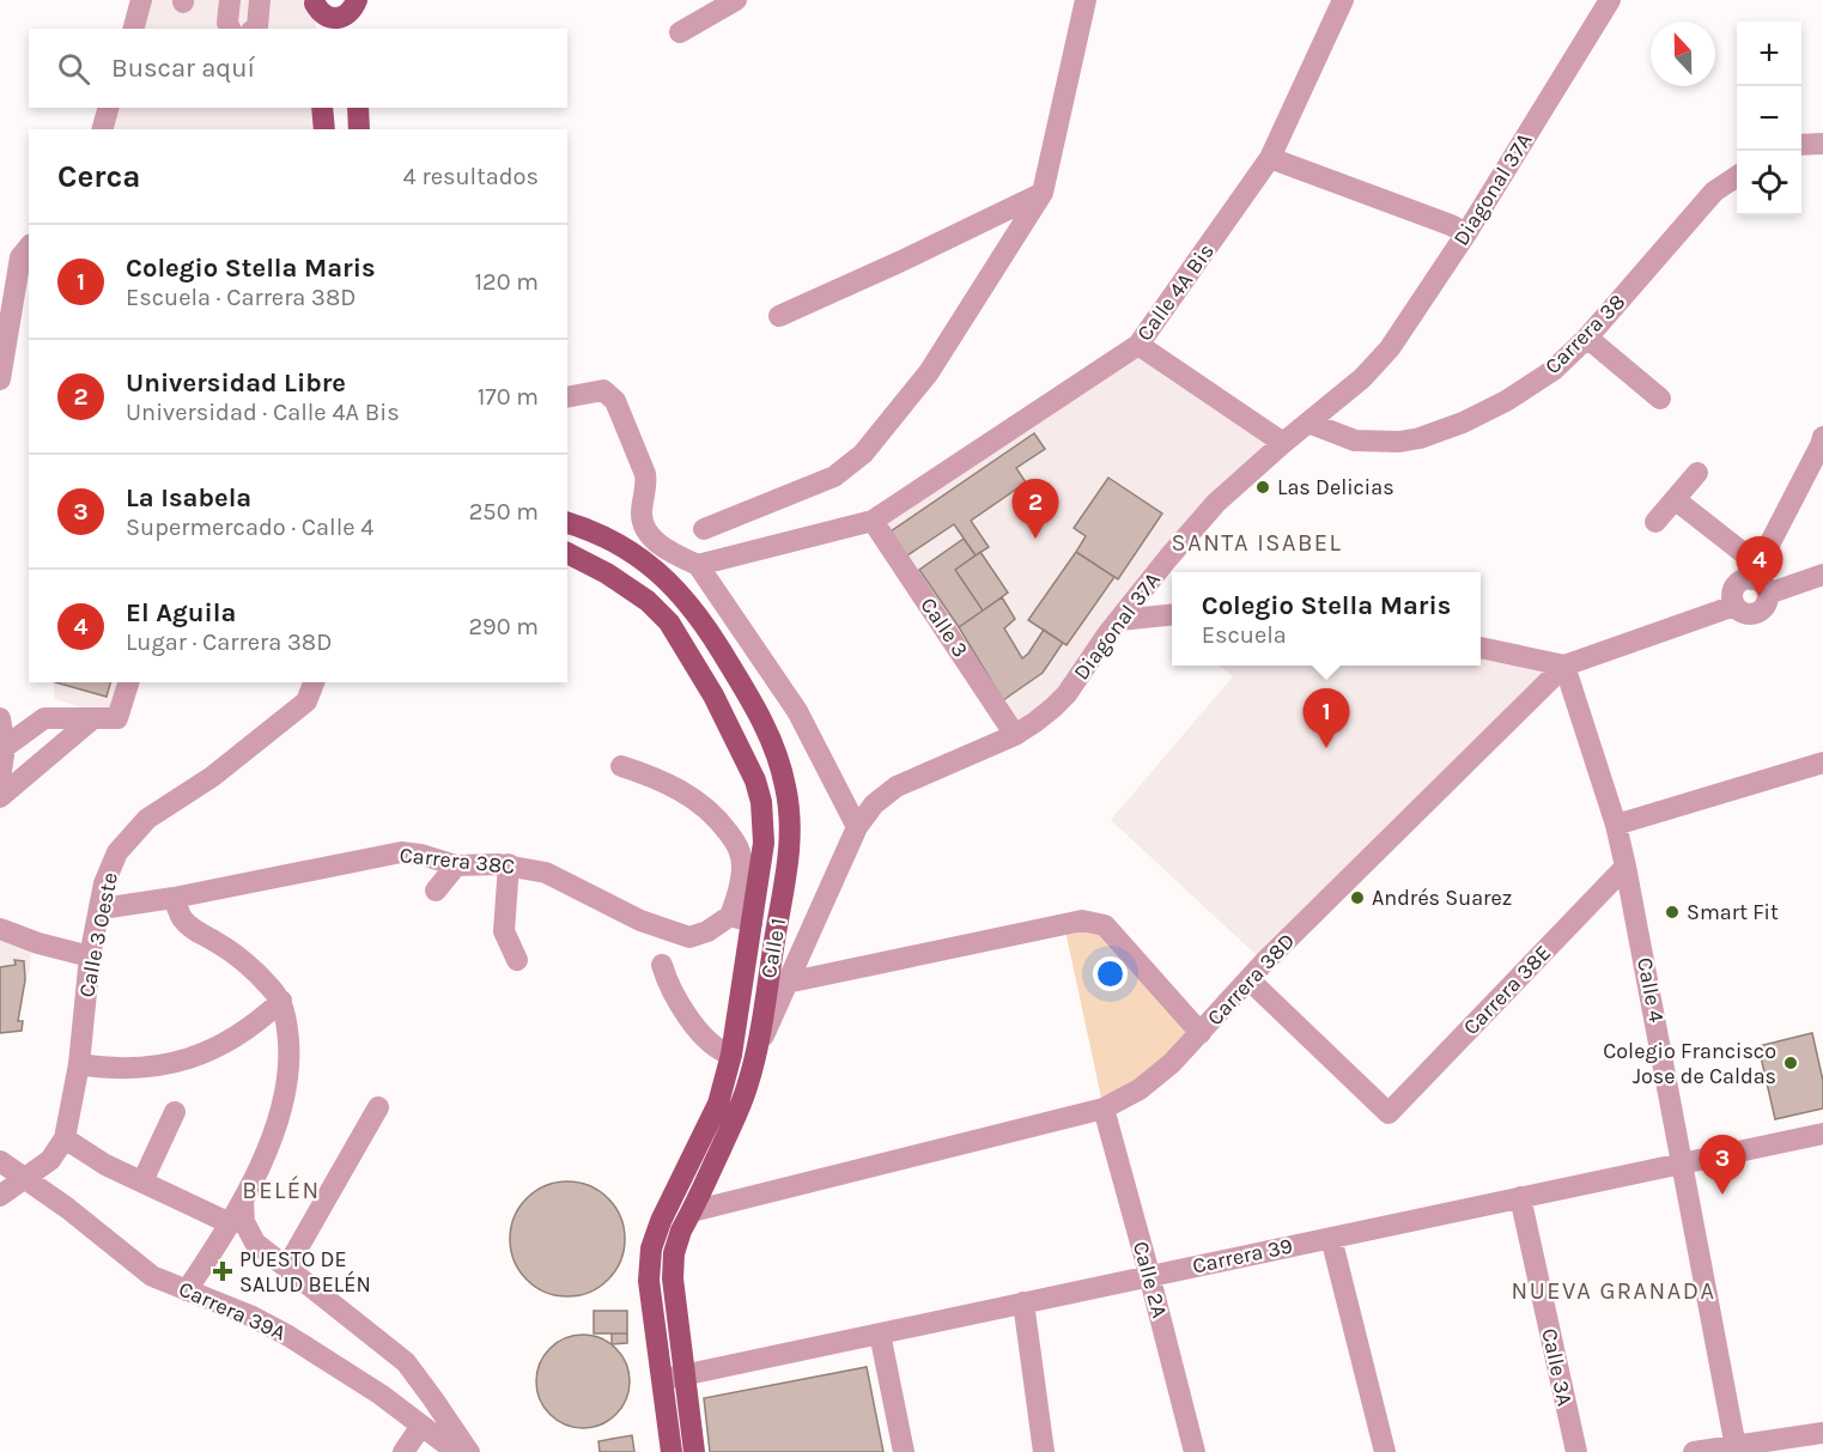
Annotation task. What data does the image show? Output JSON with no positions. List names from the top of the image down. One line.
{"streets":{"main road":["Calle 1"],"street":["Diagonal 37A","Calle 4A Bis","Carrera 38","Calle 3","Carrera 38C","Calle 3 Oeste","Carrera 38D","Carrera 38E","Calle 4","Carrera 39","Calle 2A","Carrera 39A","Calle 3A"]},"crossings":[["Diagonal 37A","Carrera 38"],["Diagonal 37A","Calle 3"],["Diagonal 37A","Calle 1"],["Calle 4A Bis","Calle 3"],["Carrera 38C","Calle 3 Oeste"],["Calle 3 Oeste","Carrera 39A"],["Calle 1","Carrera 38D"],["Calle 1","Carrera 39"],["Carrera 38D","Carrera 38E"],["Carrera 38D","Calle 4"],["Carrera 38D","Calle 2A"],["Carrera 38E","Calle 4"],["Calle 4","Carrera 39"],["Carrera 39","Calle 2A"],["Carrera 39","Calle 3A"]],"districts":["SANTA ISABEL","BELÉN","NUEVA GRANADA"],"places":{"other":["Las Delicias","Andrés Suarez","Smart Fit","Colegio Francisco Jose de Caldas"],"health":["PUESTO DE SALUD BELÉN"]},"north":"top","page":{"map_buttons":["+","−"],"search":"Buscar aquí","heading":["Cerca","4 resultados"],"list":[{"mark":"1","name":"Colegio Stella Maris","note":"Escuela · Carrera 38D","value":"120 m"},{"mark":"2","name":"Universidad Libre","note":"Universidad · Calle 4A Bis","value":"170 m"},{"mark":"3","name":"La Isabela","note":"Supermercado · Calle 4","value":"250 m"},{"mark":"4","name":"El Aguila","note":"Lugar · Carrera 38D","value":"290 m"}],"pins":["2","4","1","3"],"popup":["Colegio Stella Maris","Escuela"]}}
